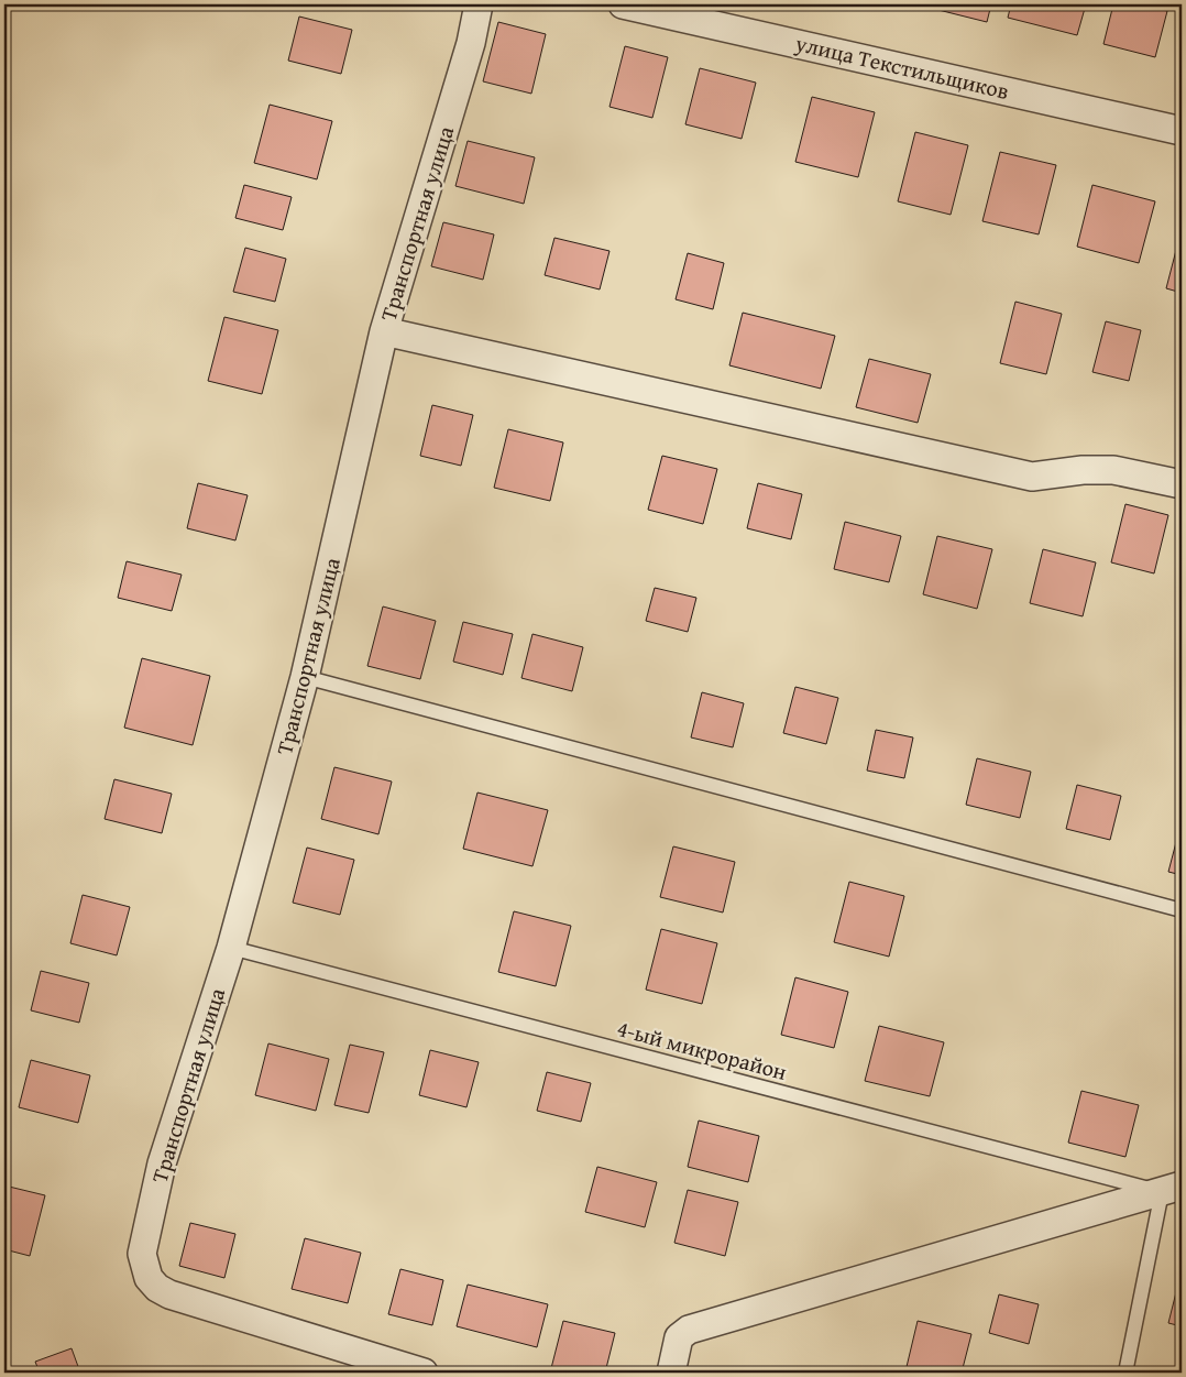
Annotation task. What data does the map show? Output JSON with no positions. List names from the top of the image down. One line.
{"streets":{"street":["улица Текстильщиков","Транспортная улица"],"lane":["4-ый микрорайон"]},"crossings":[["Транспортная улица","4-ый микрорайон"]]}
